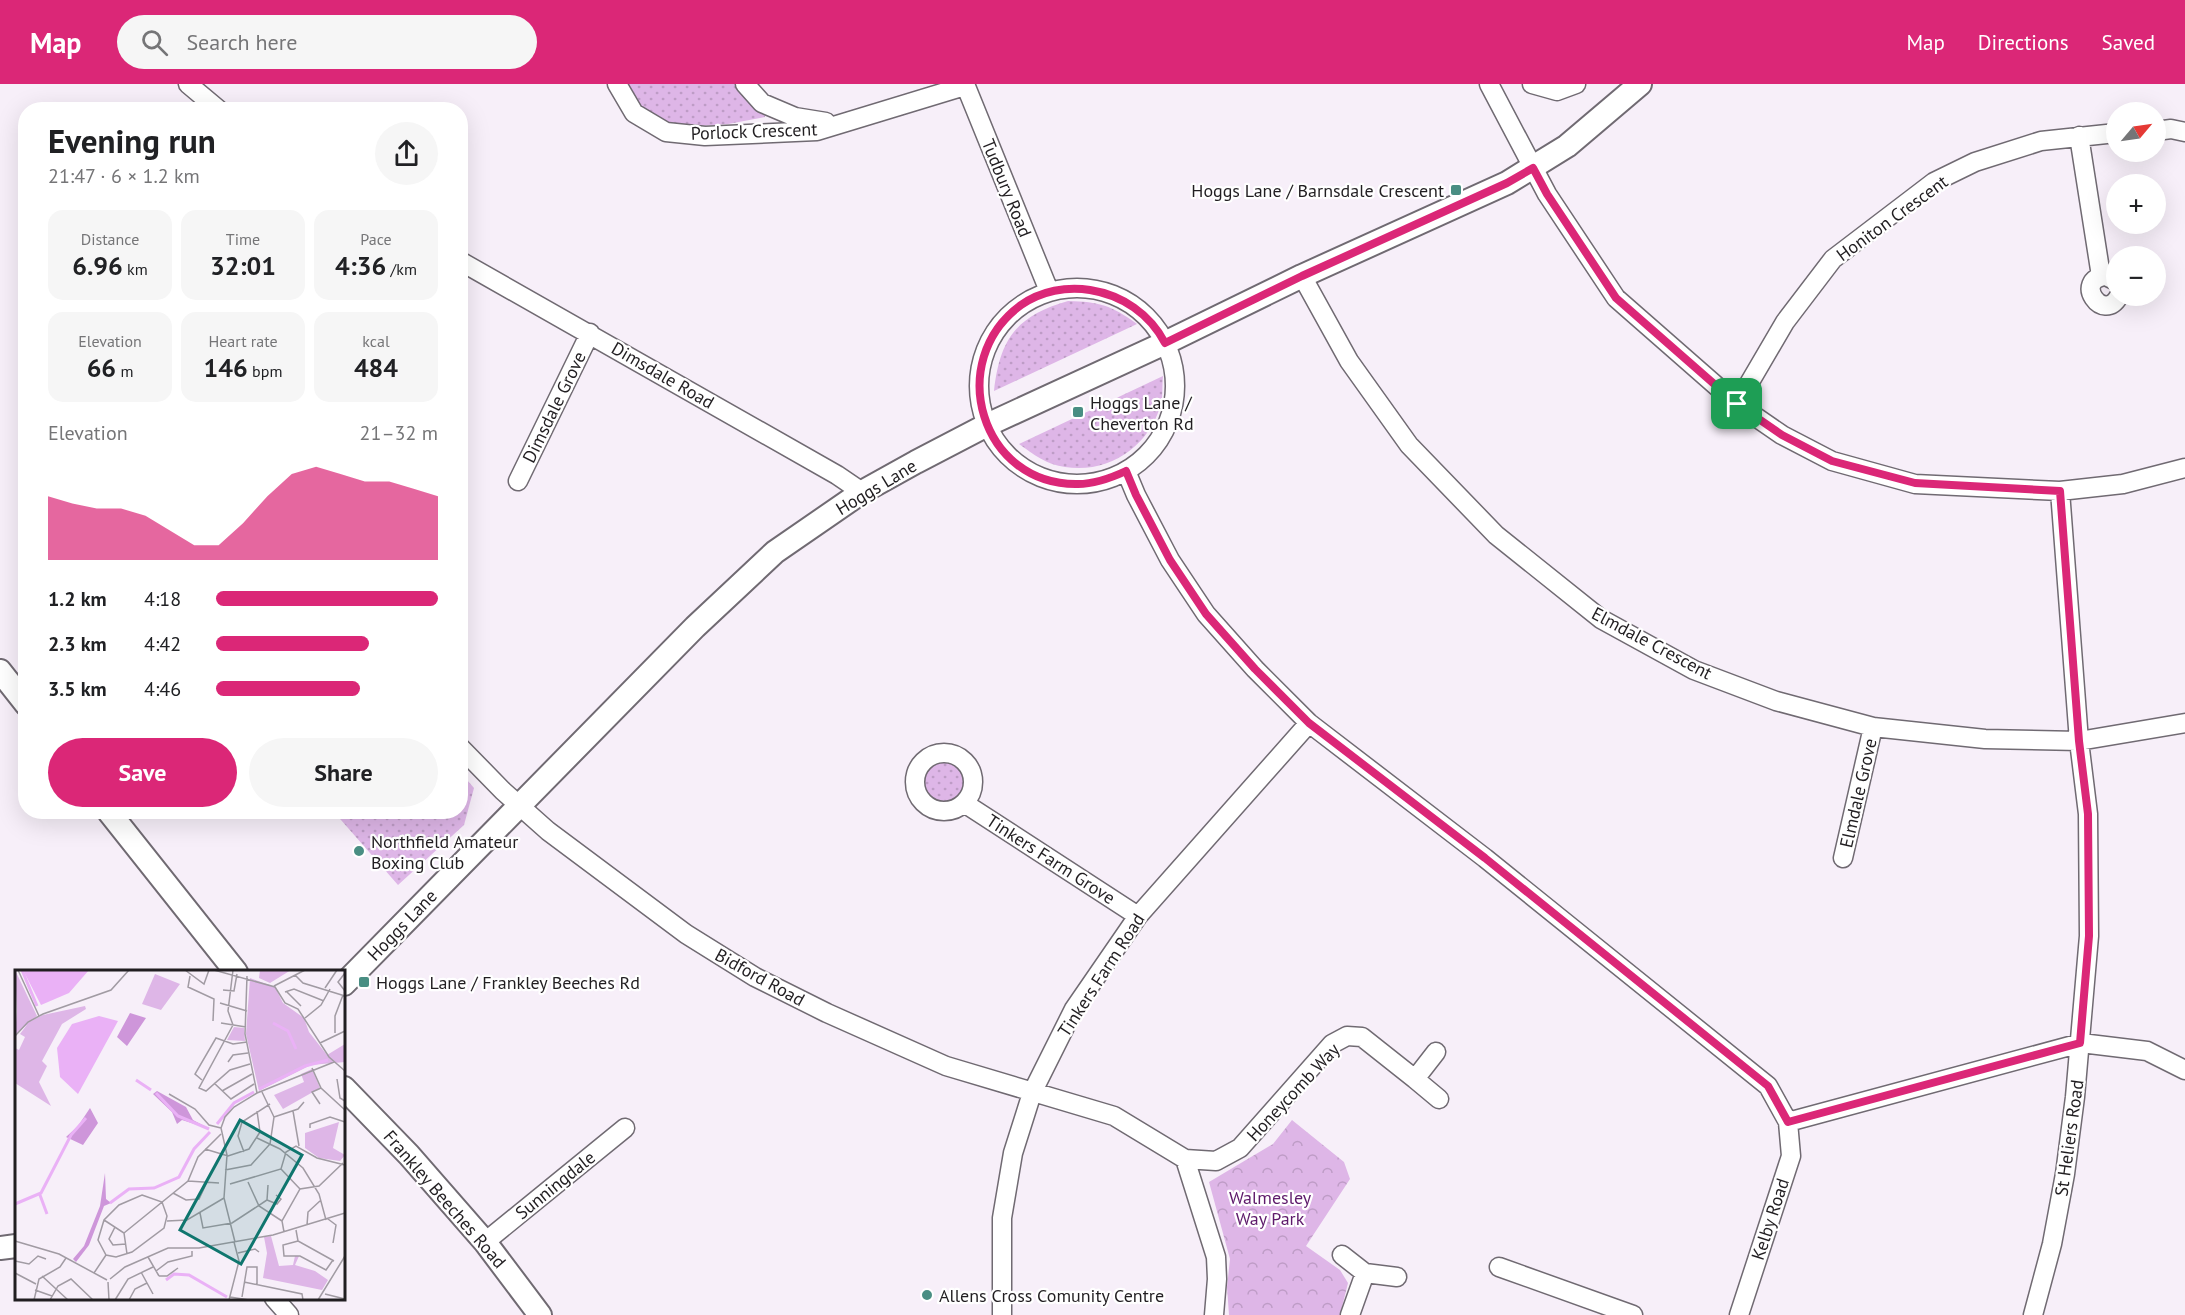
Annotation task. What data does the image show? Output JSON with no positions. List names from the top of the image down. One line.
{"streets":{"street":["Porlock Crescent","Tudbury Road","Honiton Crescent","Dimsdale Road","Dimsdale Grove","Hoggs Lane","Elmdale Crescent","Elmdale Grove","Tinkers Farm Grove","Tinkers Farm Road","Bidford Road","Honeycomb Way","St Heliers Road","Sunningdale","Frankley Beeches Road","Kelby Road"]},"crossings":[["Porlock Crescent","Tudbury Road"],["Dimsdale Road","Dimsdale Grove"],["Dimsdale Road","Hoggs Lane"],["Hoggs Lane","Elmdale Crescent"],["Hoggs Lane","Bidford Road"],["Elmdale Crescent","Elmdale Grove"],["Elmdale Crescent","St Heliers Road"],["Tinkers Farm Grove","Tinkers Farm Road"],["Tinkers Farm Road","Bidford Road"],["Tinkers Farm Road","Honeycomb Way"],["Bidford Road","Honeycomb Way"],["Sunningdale","Frankley Beeches Road"]],"parks":["Walmesley Way Park"],"places":{"transit":["Hoggs Lane / Barnsdale Crescent","Hoggs Lane / Cheverton Rd","Hoggs Lane / Frankley Beeches Rd"],"other":["Northfield Amateur Boxing Club","Allens Cross Comunity Centre"]},"north":"top right","page":{"header":"Map","search":"Search here","nav":["Map","Directions","Saved"],"map_buttons":["+","−"],"heading":["Evening run","21:47 · 6 × 1.2 km"],"stats":[["Distance","6.96 km"],["Time","32:01"],["Pace","4:36 /km"],["Elevation","66 m"],["Heart rate","146 bpm"],["kcal","484"]],"chart":["Elevation","21–32 m"],"list":[{"name":"1.2 km","note":"4:18"},{"name":"2.3 km","note":"4:42"},{"name":"3.5 km","note":"4:46"}],"buttons":["Save","Share"]}}
